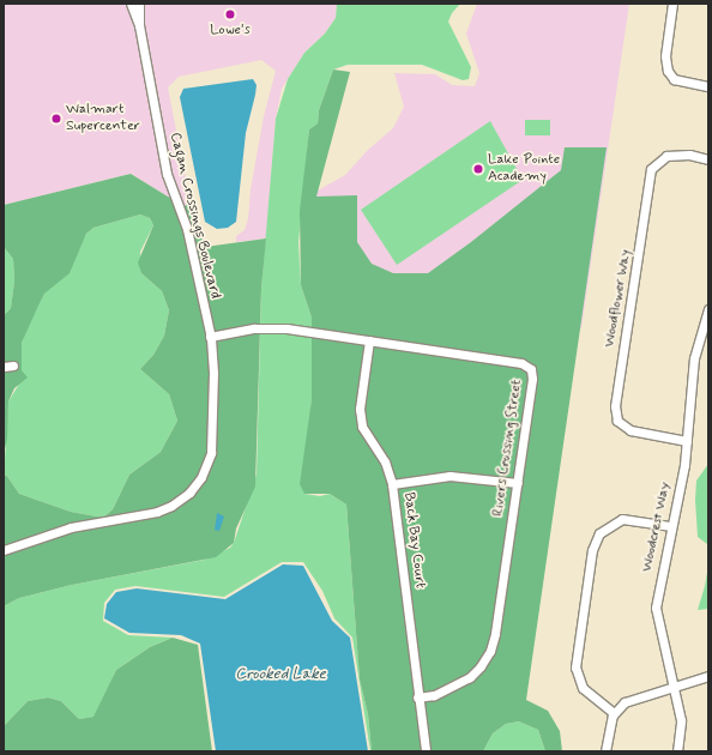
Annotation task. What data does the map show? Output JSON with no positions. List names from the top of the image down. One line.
{"streets":{"street":["Cagan Crossings Boulevard","Woodflower Way","Rivers Crossing Street","Woodcrest Way","Back Bay Court"]},"crossings":[["Cagan Crossings Boulevard","Rivers Crossing Street"],["Woodflower Way","Woodcrest Way"],["Rivers Crossing Street","Back Bay Court"]],"water":["Crooked Lake"],"places":["Lowe's","Walmart Supercenter","Lake Pointe Academy"]}
